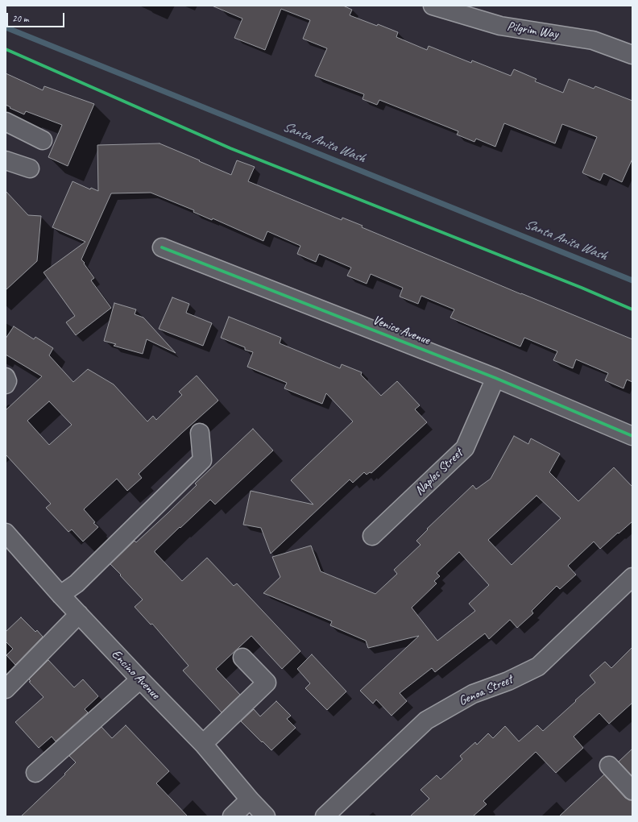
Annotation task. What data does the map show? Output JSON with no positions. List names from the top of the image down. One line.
{"streets":{"street":["Pilgrim Way","Venice Avenue","Naples Street","Encino Avenue","Genoa Street"]},"crossings":[["Venice Avenue","Naples Street"]],"water":["Santa Anita Wash"],"scale_bar":"20 m"}
